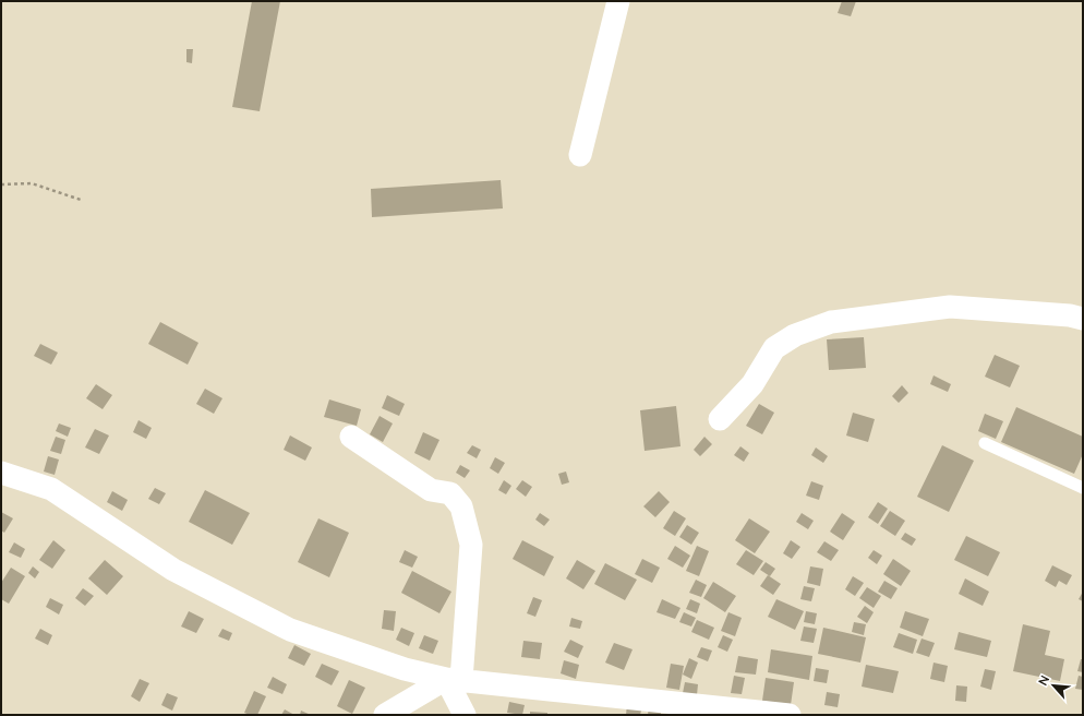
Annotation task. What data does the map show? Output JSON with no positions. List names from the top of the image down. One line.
{"north":"top left"}
